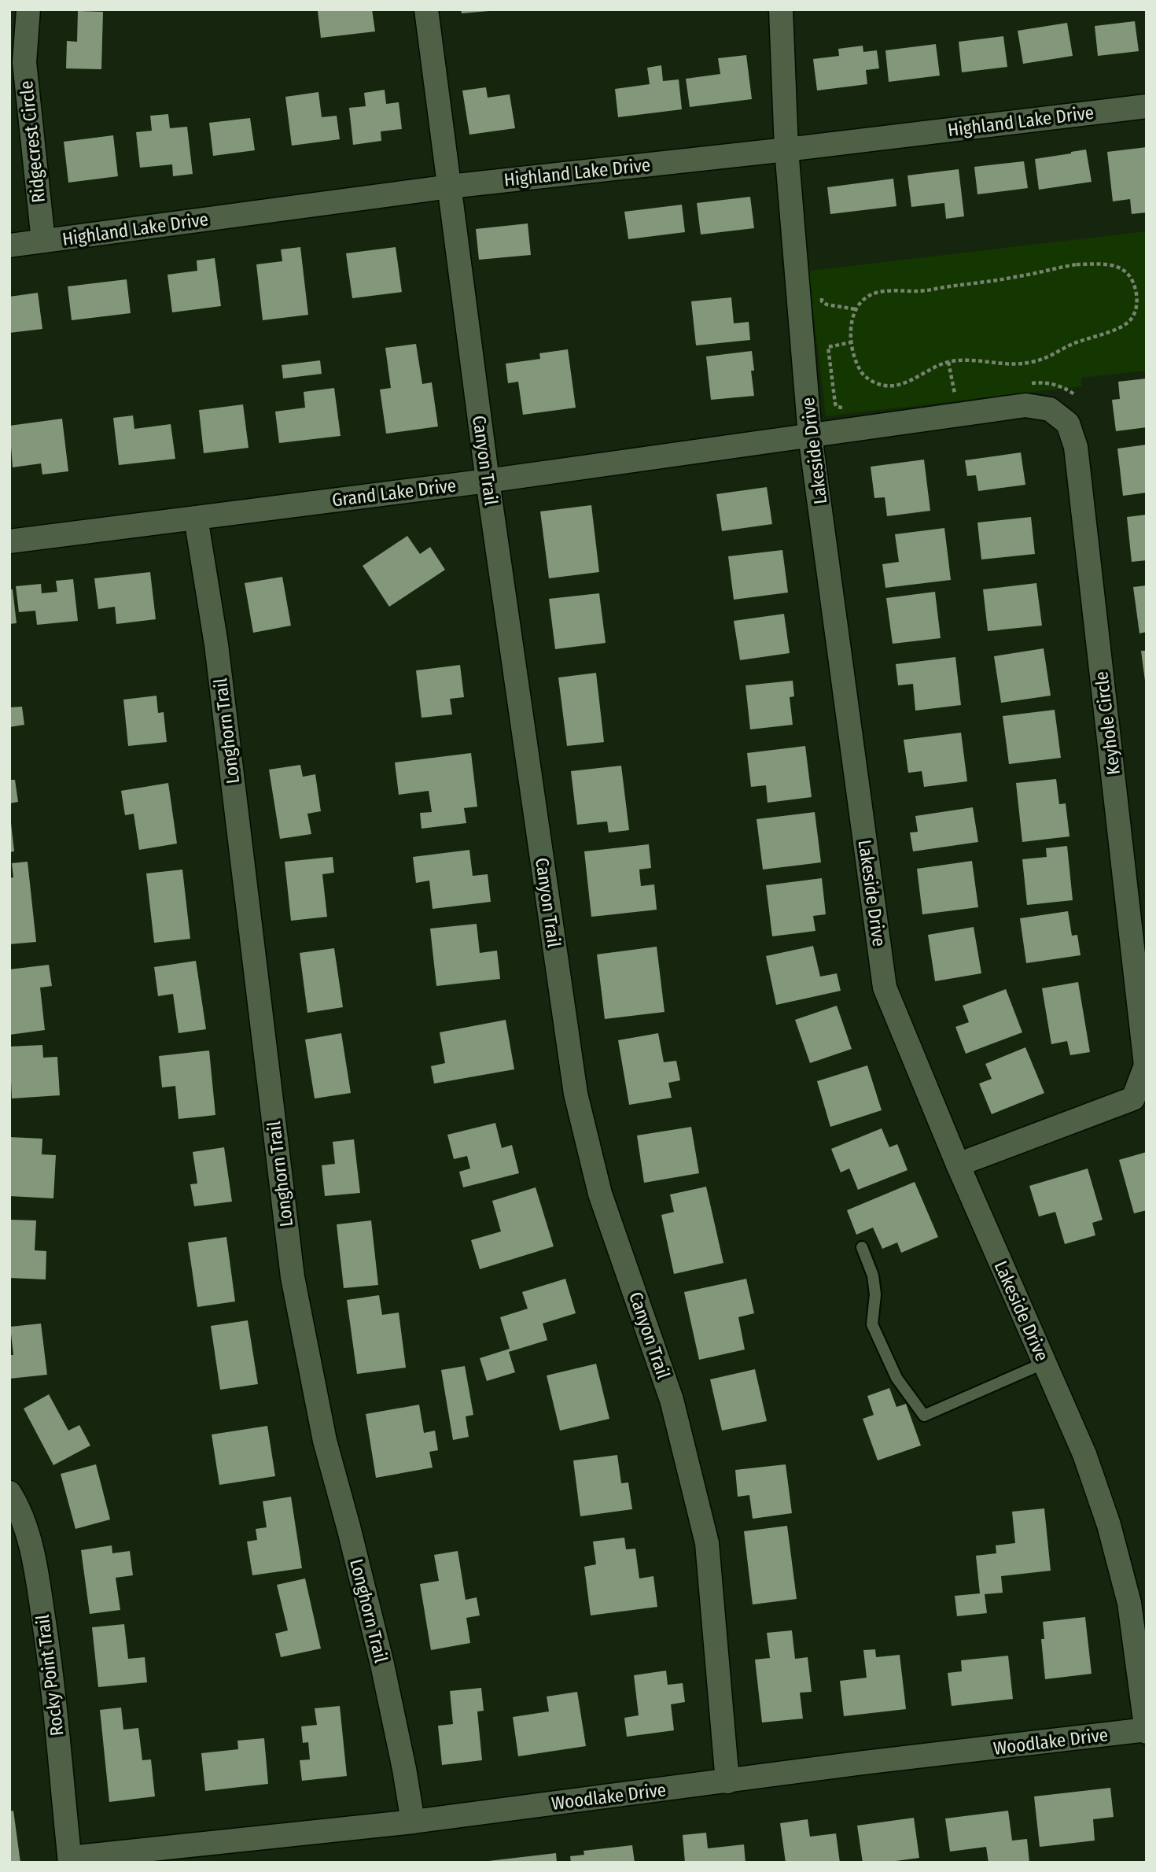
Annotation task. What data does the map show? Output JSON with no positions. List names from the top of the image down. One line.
{"streets":{"street":["Highland Lake Drive","Ridgecrest Circle","Lakeside Drive","Canyon Trail","Grand Lake Drive","Keyhole Circle","Longhorn Trail","Rocky Point Trail","Woodlake Drive"]},"crossings":[["Highland Lake Drive","Ridgecrest Circle"],["Highland Lake Drive","Lakeside Drive"],["Highland Lake Drive","Canyon Trail"],["Lakeside Drive","Grand Lake Drive"],["Lakeside Drive","Keyhole Circle"],["Lakeside Drive","Woodlake Drive"],["Canyon Trail","Grand Lake Drive"],["Canyon Trail","Woodlake Drive"],["Grand Lake Drive","Keyhole Circle"],["Grand Lake Drive","Longhorn Trail"],["Longhorn Trail","Woodlake Drive"],["Rocky Point Trail","Woodlake Drive"]]}
